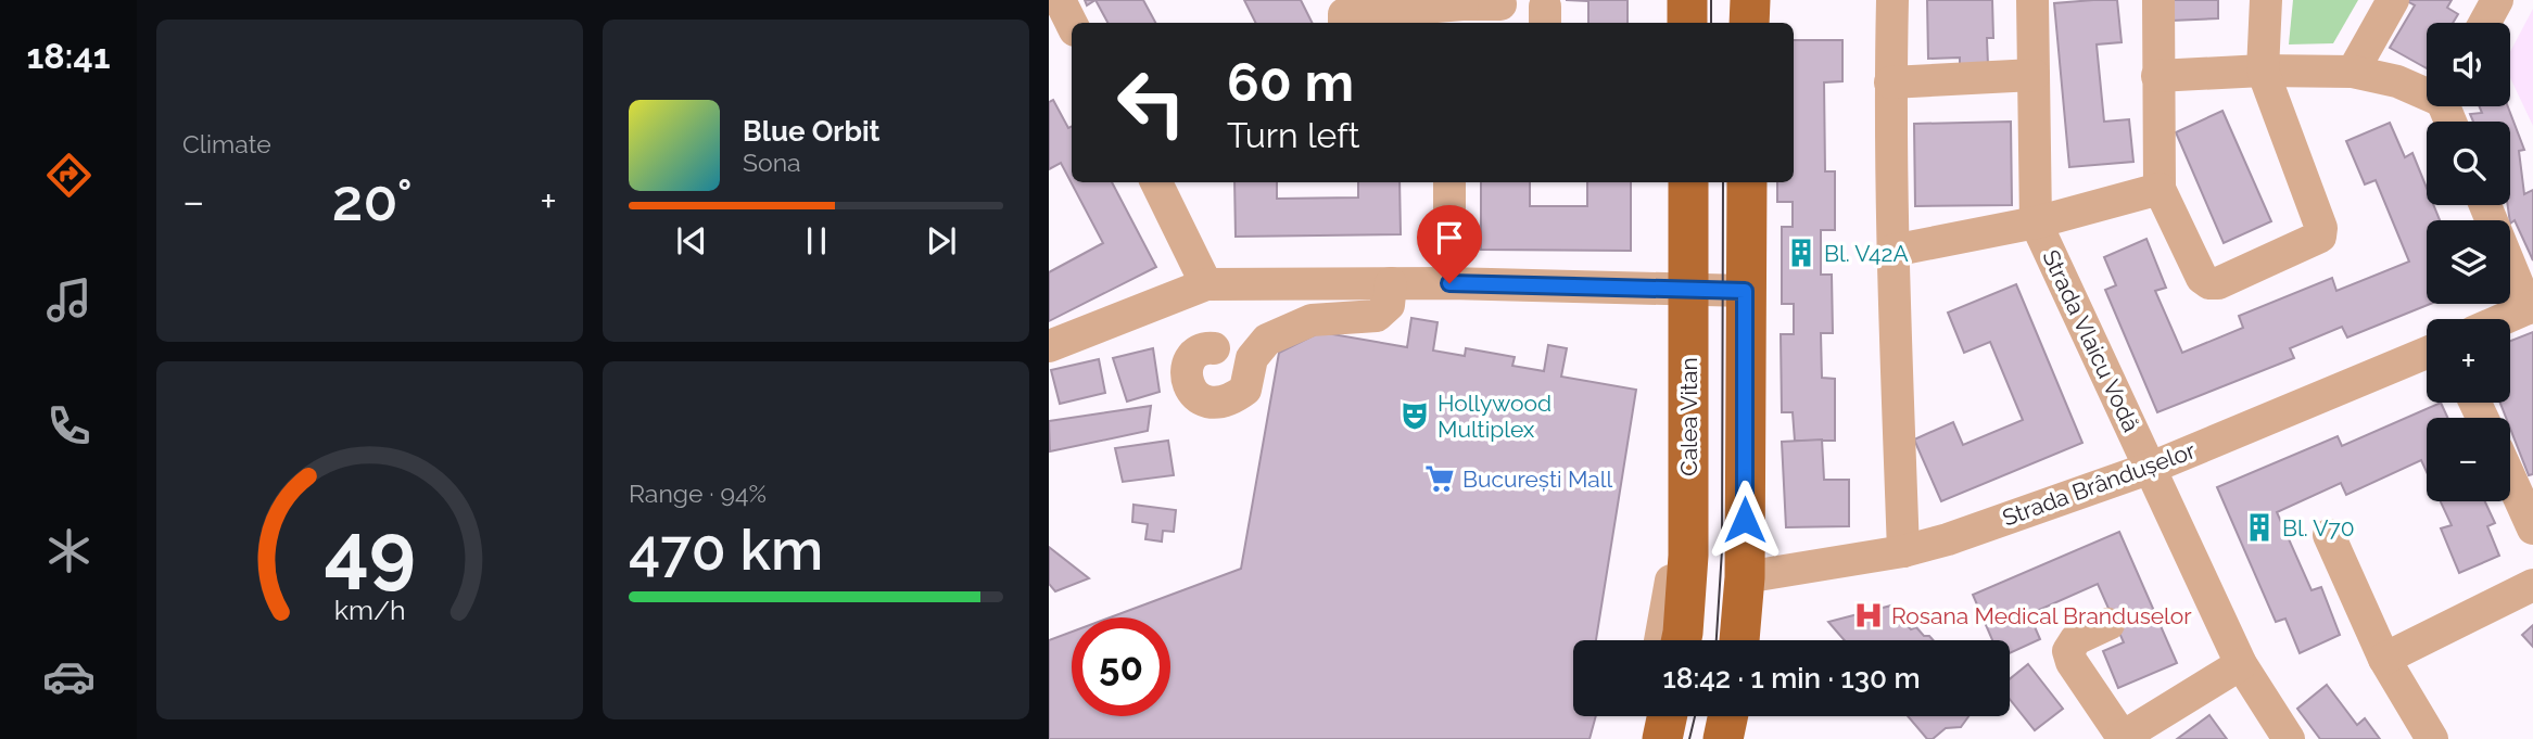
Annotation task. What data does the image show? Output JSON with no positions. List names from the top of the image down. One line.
{"streets":{"main road":["Calea Vitan"],"street":["Strada Vlaicu Vodă","Strada Brândușelor"]},"crossings":[["Strada Vlaicu Vodă","Strada Brândușelor"]],"places":{"building":["Bl. V42A","Bl. V70"],"theatre":["Hollywood Multiplex"],"supermarket":["București Mall"],"hospital":["Rosana Medical Branduselor"]},"page":{"tabs":"18:41","tile":["Climate",["Range · 94%","470 km"]],"map_buttons":["+","−"],"turn":["60 m","Turn left"],"song":["Blue Orbit","Sona"],"heat":["−","20°","+"],"limit":"50","trip":"18:42 · 1 min · 130 m","gauge":["49","km/h"]}}
